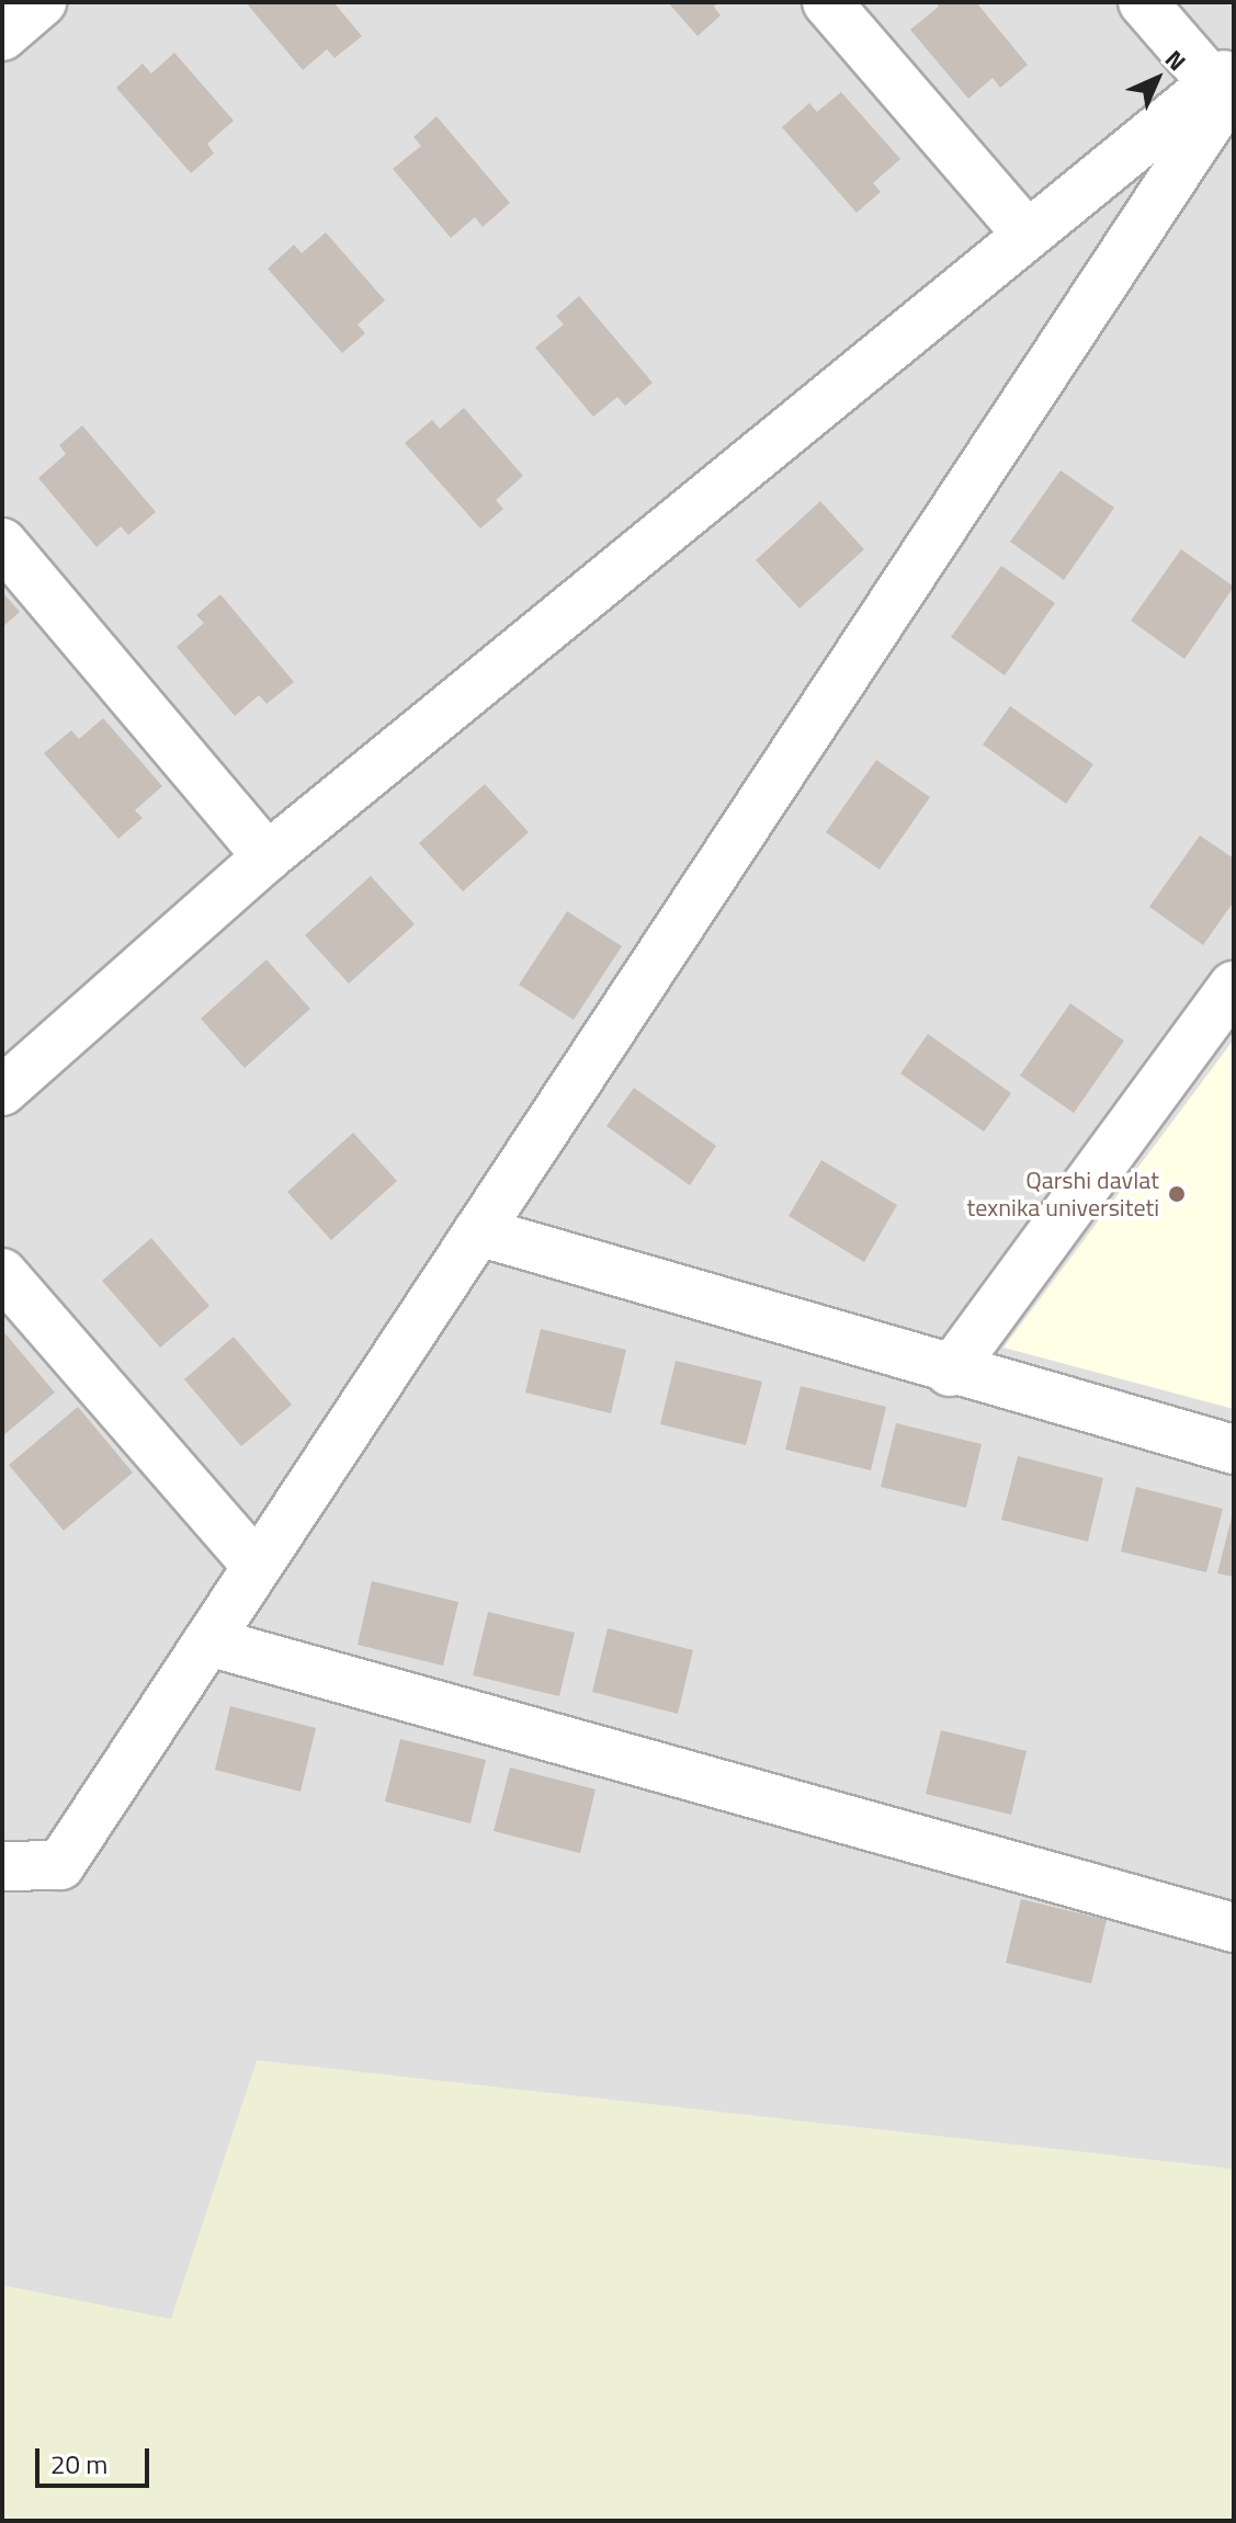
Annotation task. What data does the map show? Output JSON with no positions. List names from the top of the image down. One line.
{"places":["Qarshi davlat texnika universiteti"],"scale_bar":"20 m","north":"top right"}
